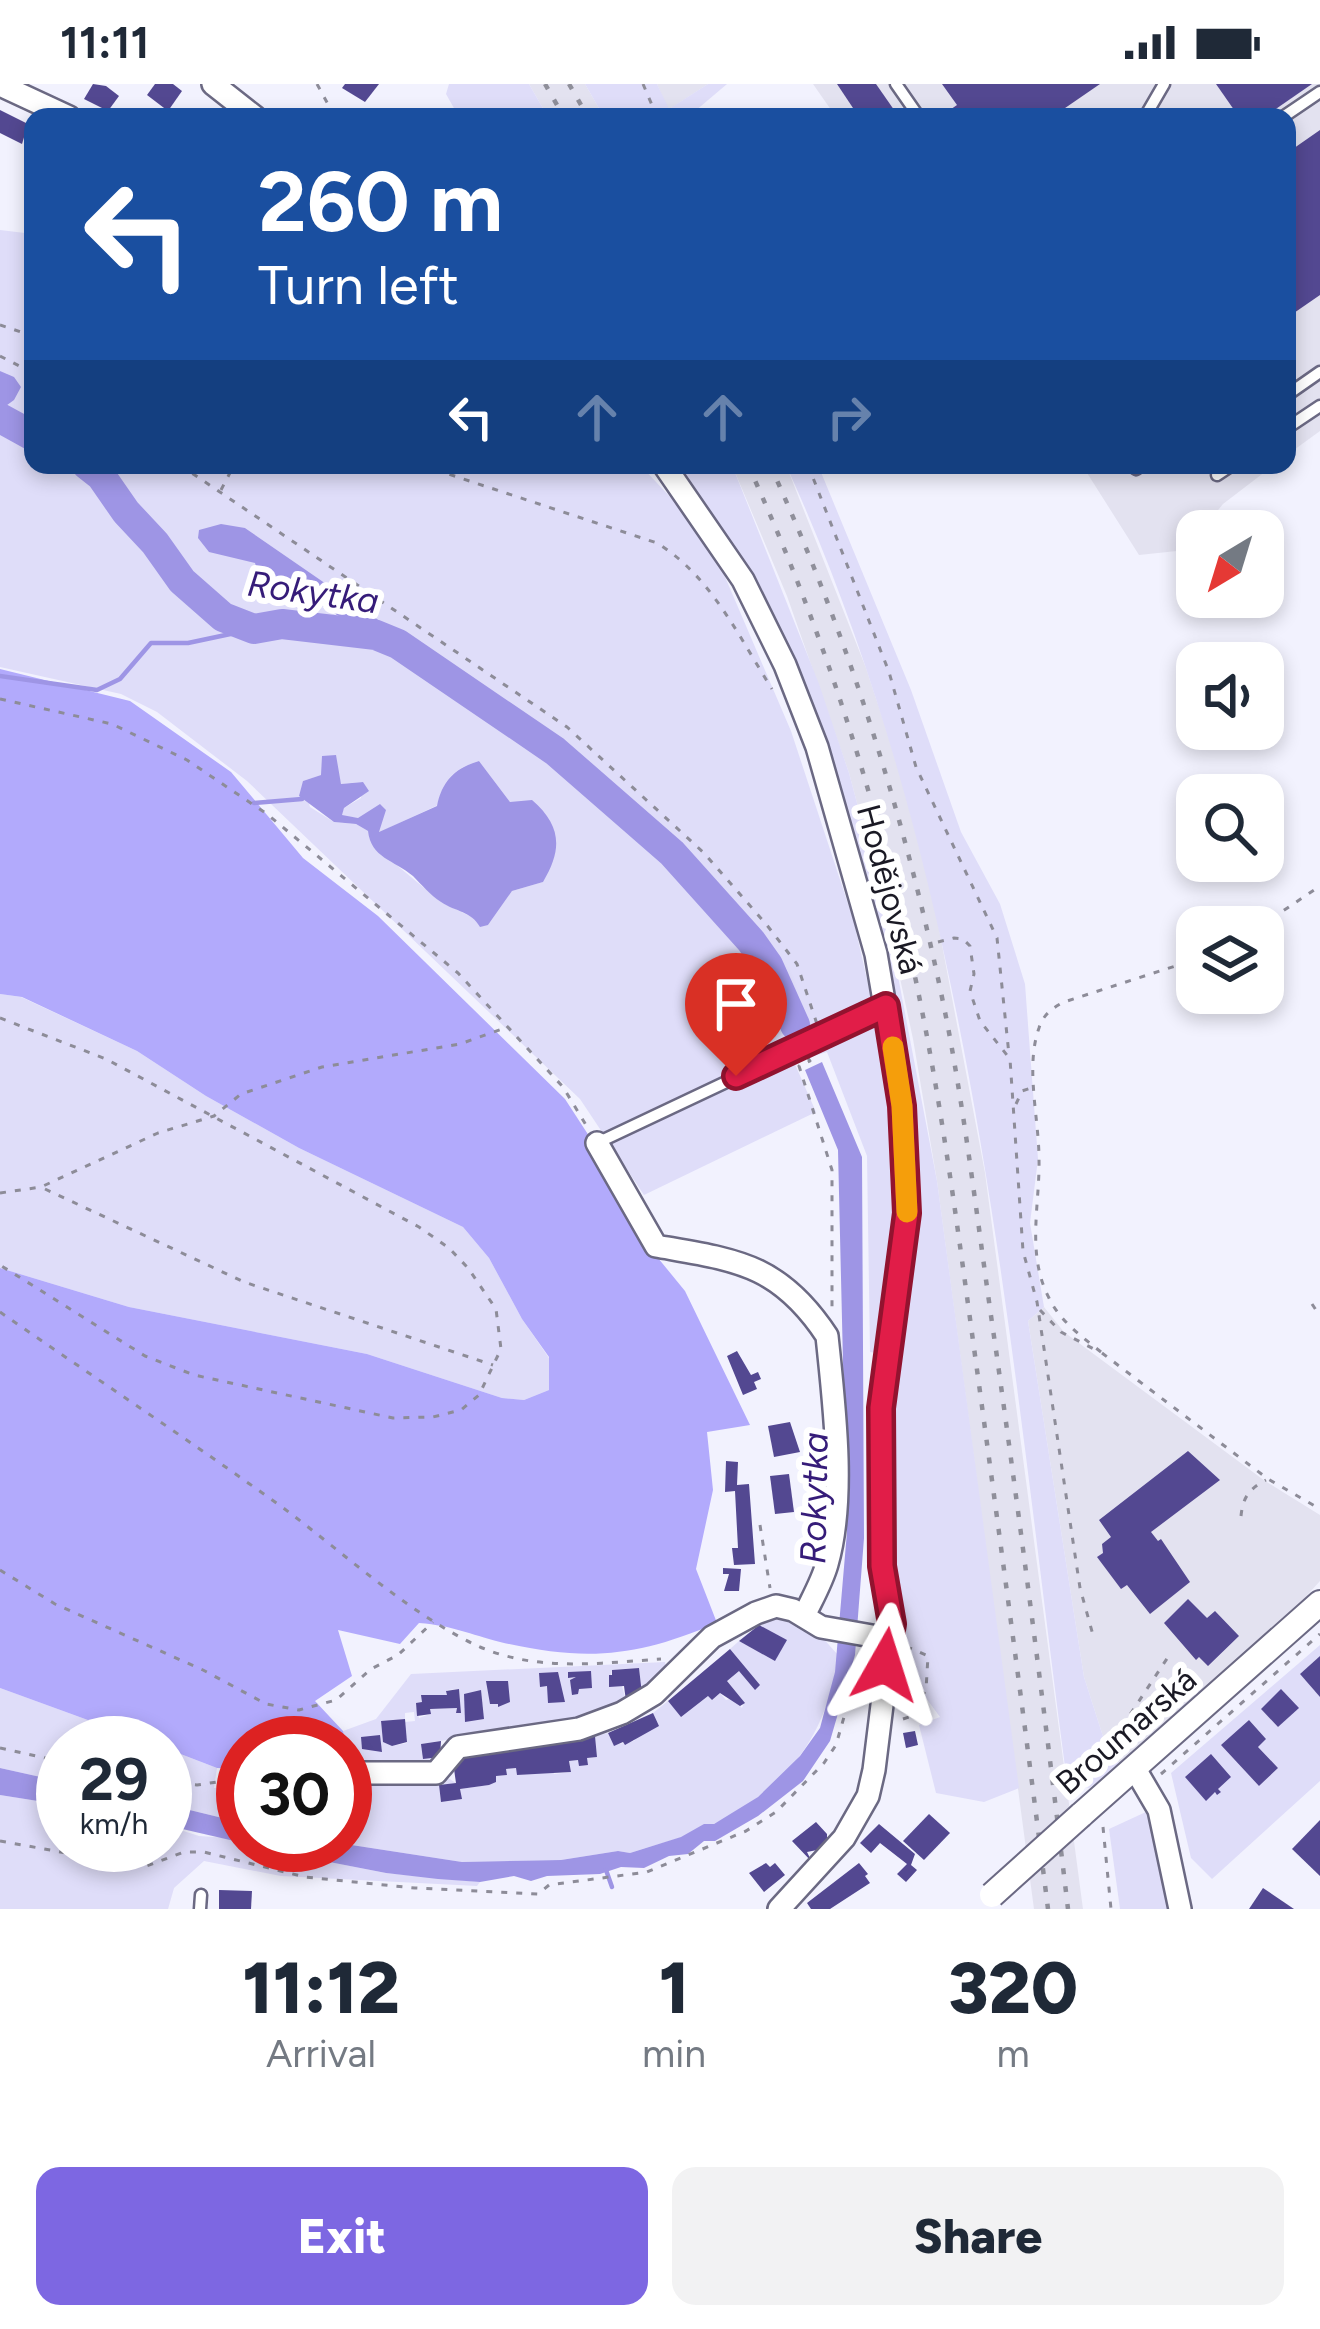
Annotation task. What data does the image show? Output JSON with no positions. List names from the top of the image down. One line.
{"streets":{"street":["Hodějovská","Broumarská"]},"water":["Rokytka"],"north":"bottom left","page":{"status":"11:11","turn":["260 m","Turn left"],"speed":"29 km/h","limit":"30","eta":["11:12","Arrival","1","min","320","m"],"buttons":["Exit","Share"]}}
